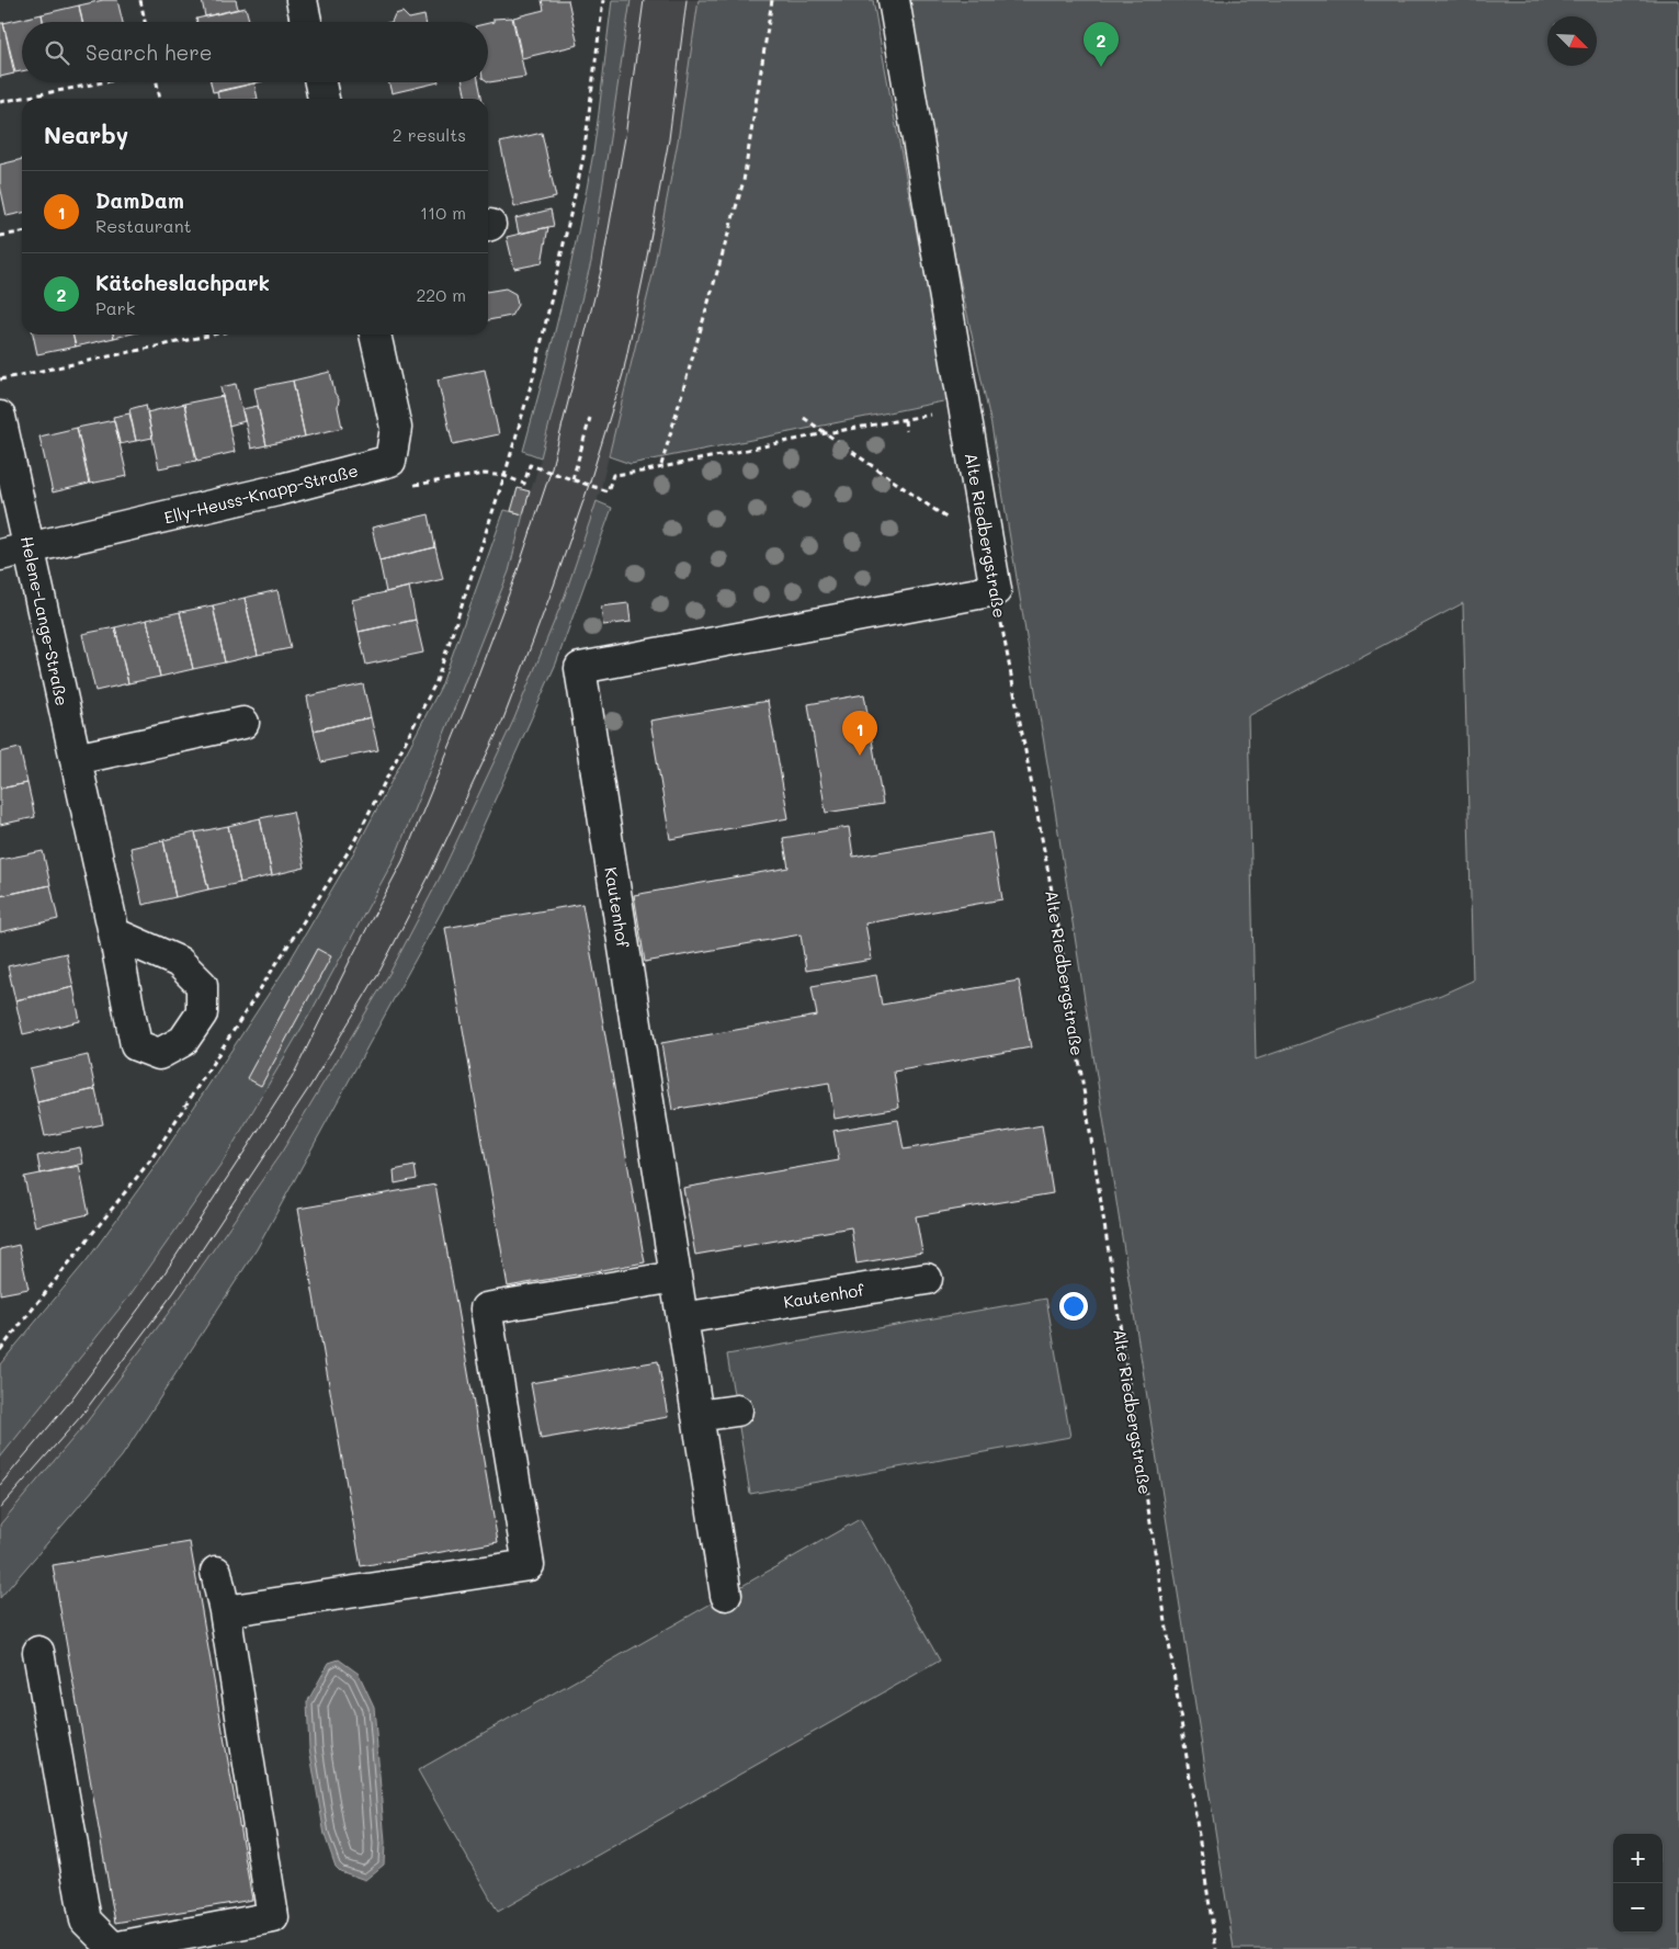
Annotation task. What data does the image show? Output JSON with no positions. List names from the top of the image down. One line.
{"streets":{"street":["Elly-Heuss-Knapp-Straße","Alte Riedbergstraße","Helene-Lange-Straße","Kautenhof"]},"crossings":[["Elly-Heuss-Knapp-Straße","Helene-Lange-Straße"],["Alte Riedbergstraße","Kautenhof"]],"north":"bottom right","page":{"pins":["2","1"],"search":"Search here","heading":["Nearby","2 results"],"list":[{"mark":"1","name":"DamDam","note":"Restaurant","value":"110 m"},{"mark":"2","name":"Kätcheslachpark","note":"Park","value":"220 m"}],"map_buttons":["+","−"]}}
